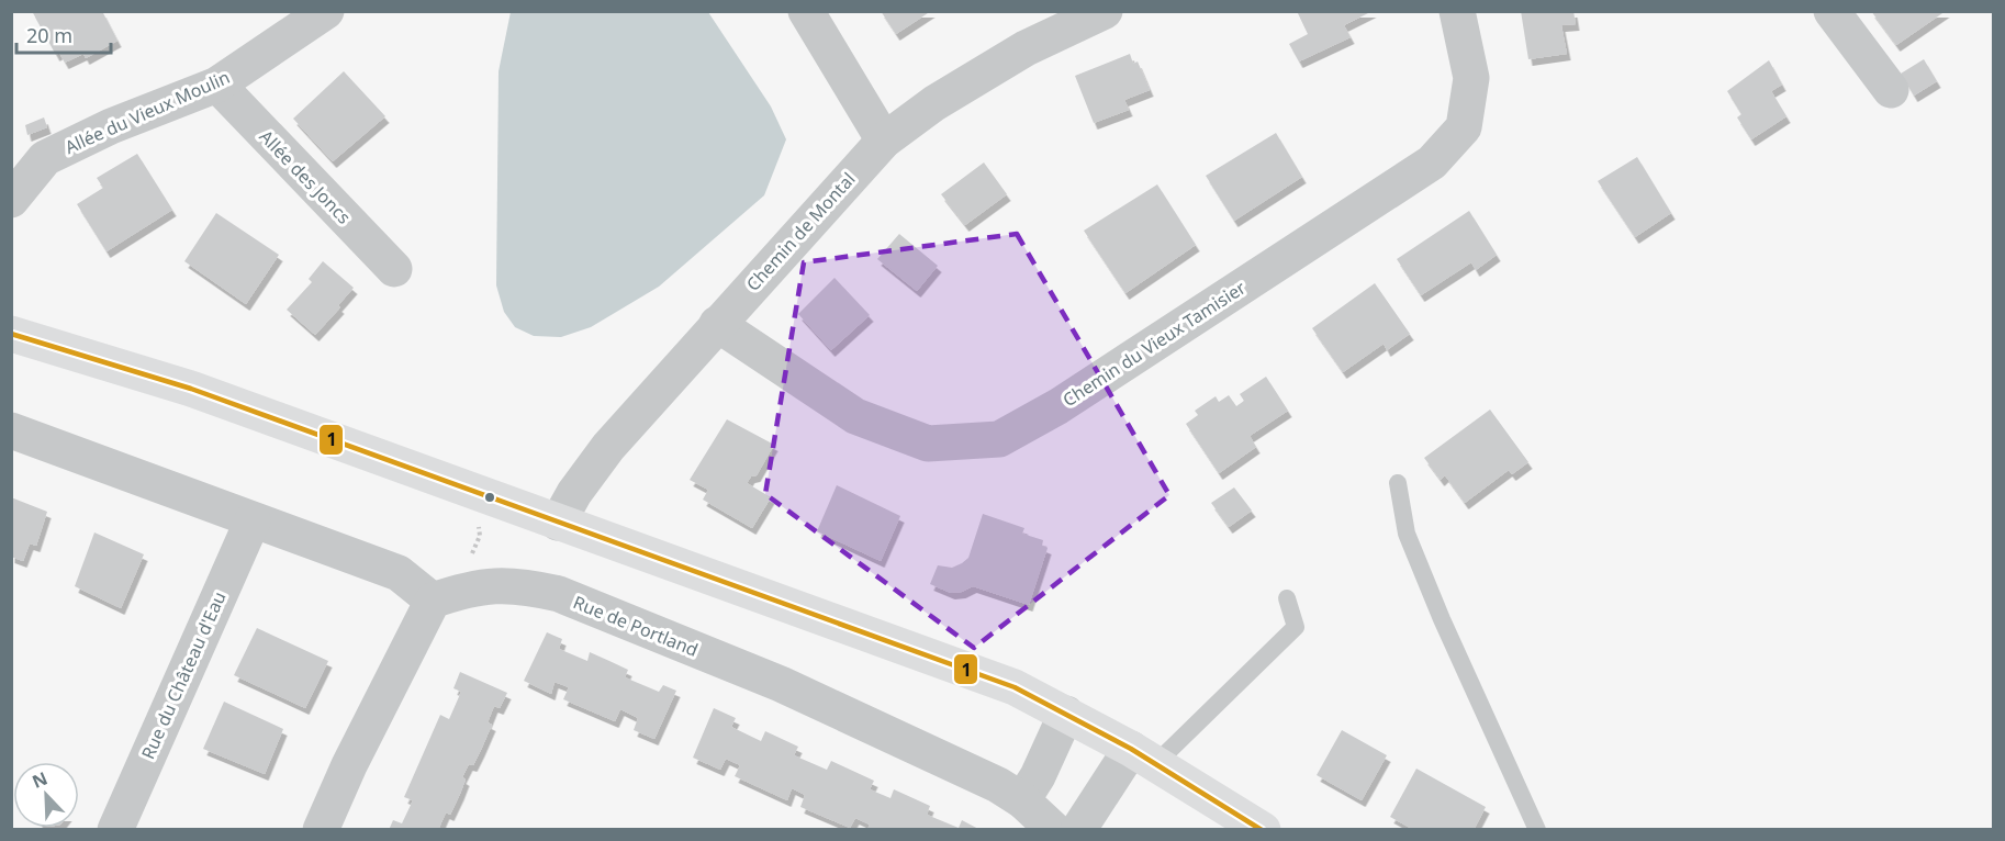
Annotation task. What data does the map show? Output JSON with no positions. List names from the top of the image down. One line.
{"streets":{"street":["Allée du Vieux Moulin","Allée des Joncs","Chemin de Montal","Chemin du Vieux Tamisier","Rue de Portland","Rue du Château d'Eau"]},"crossings":[["Allée du Vieux Moulin","Allée des Joncs"],["Chemin de Montal","Chemin du Vieux Tamisier"]],"lines":["transit line 1"],"scale_bar":"20 m","north":"top left"}
